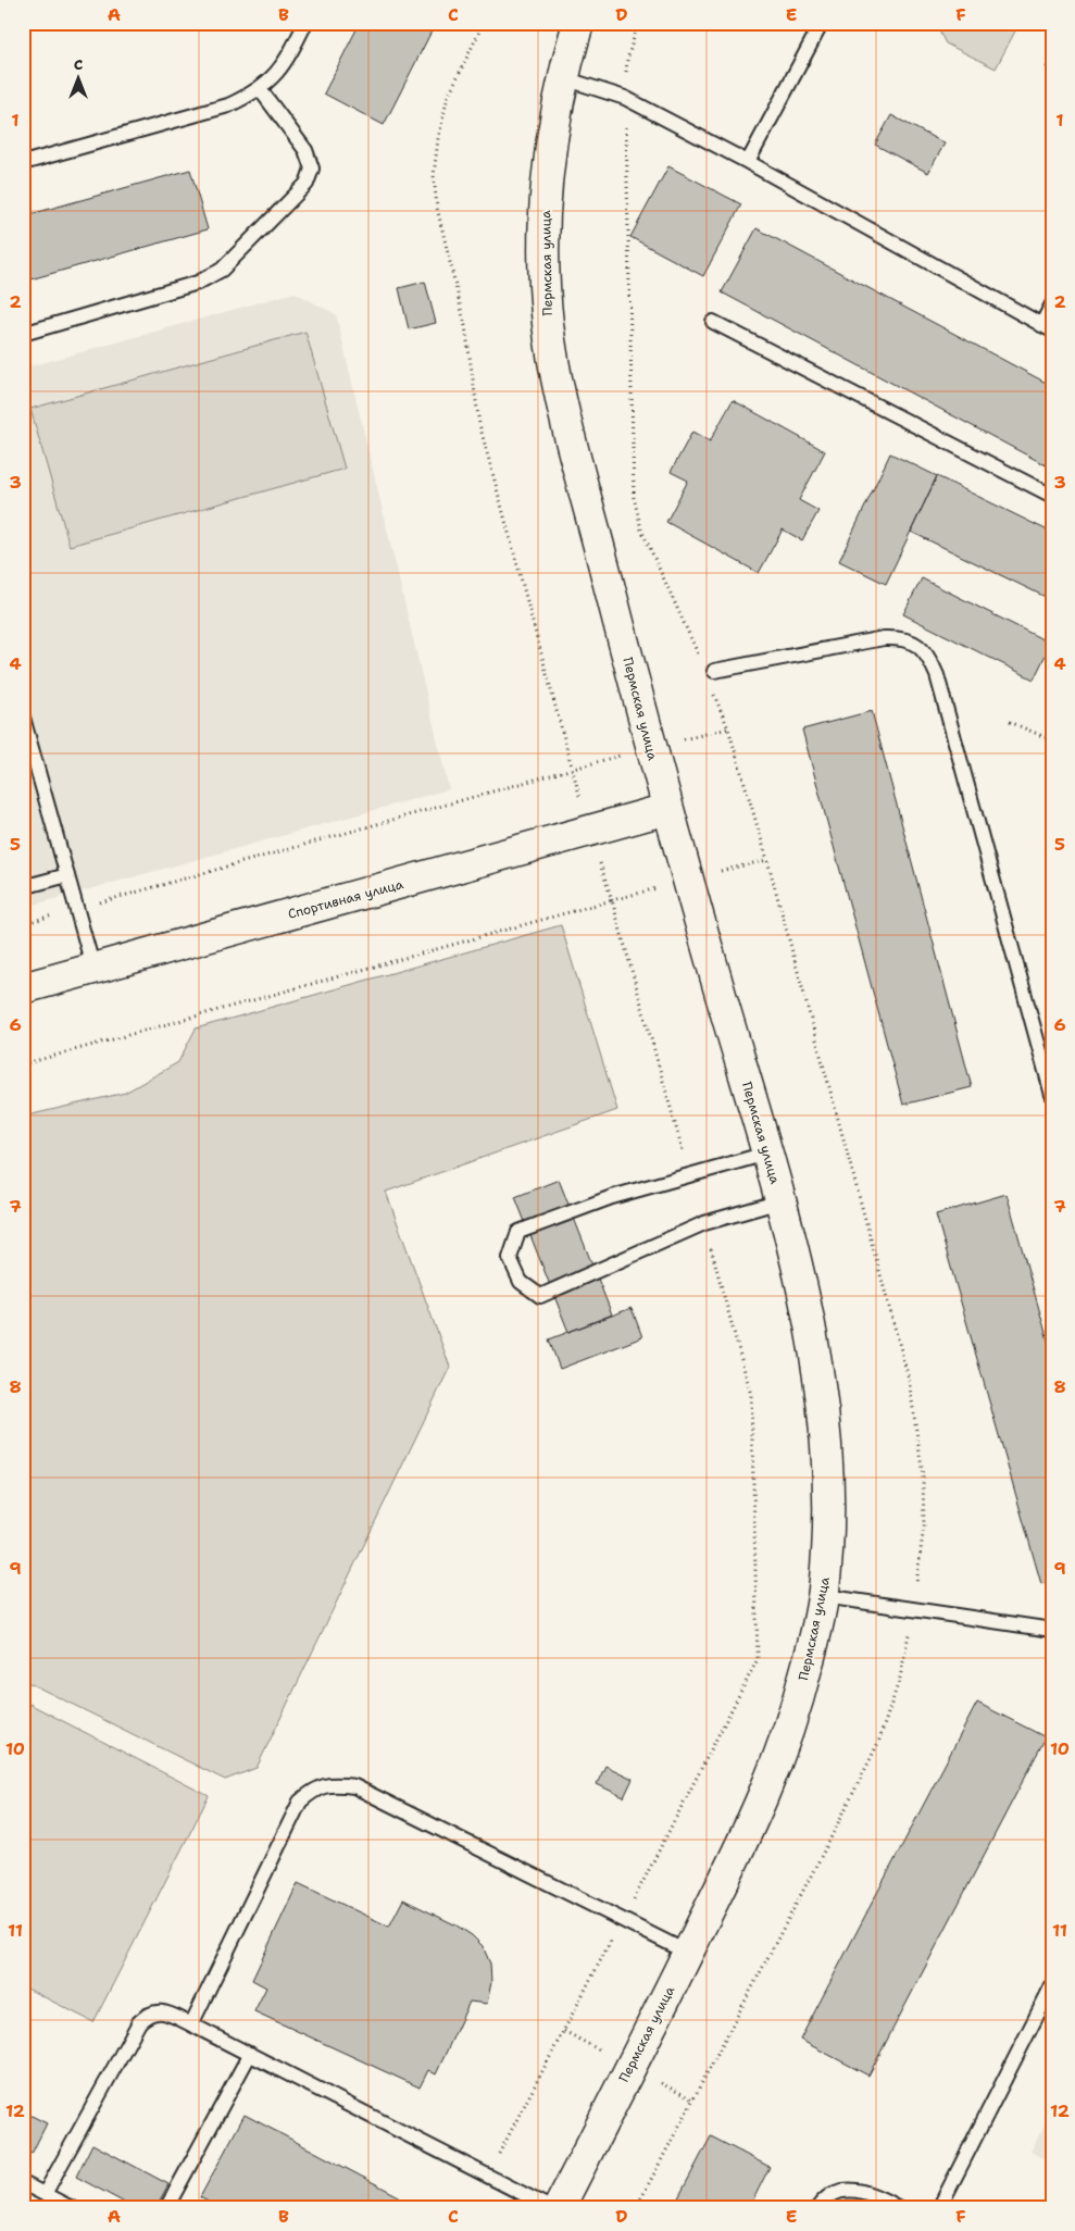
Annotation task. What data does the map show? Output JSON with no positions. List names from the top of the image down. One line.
{"streets":{"street":["Пермская улица","Спортивная улица"]},"crossings":[["Пермская улица","Спортивная улица"]],"north":"top","grid":{"columns":["A","B","C","D","E","F"],"rows":["1","2","3","4","5","6","7","8","9","10","11","12"]}}
